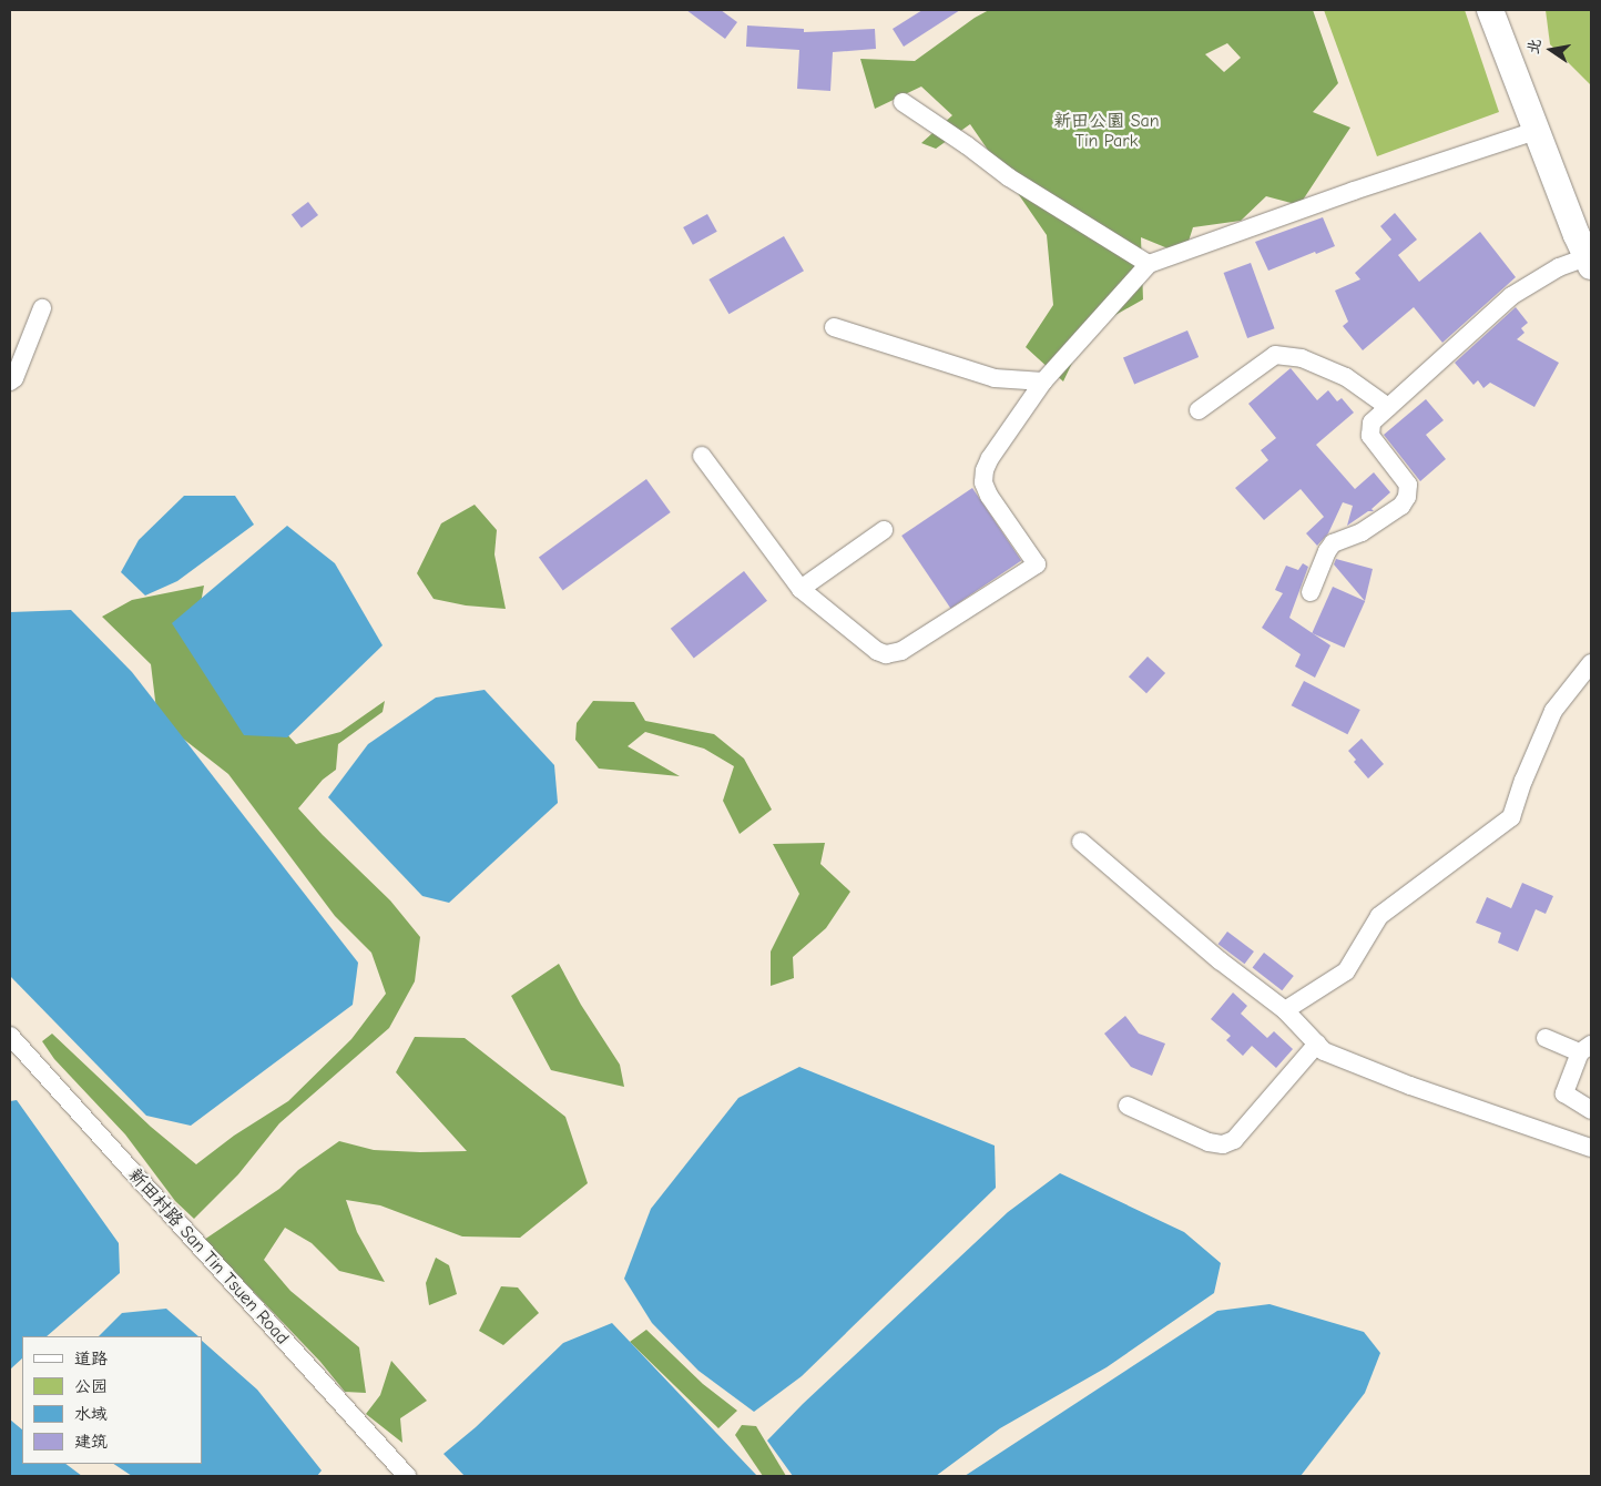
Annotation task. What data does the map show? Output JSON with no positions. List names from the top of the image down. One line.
{"streets":{"street":["新田村路 San Tin Tsuen Road"]},"parks":["新田公園 San Tin Park"],"legend":["道路","公园","水域","建筑"],"north":"left"}
